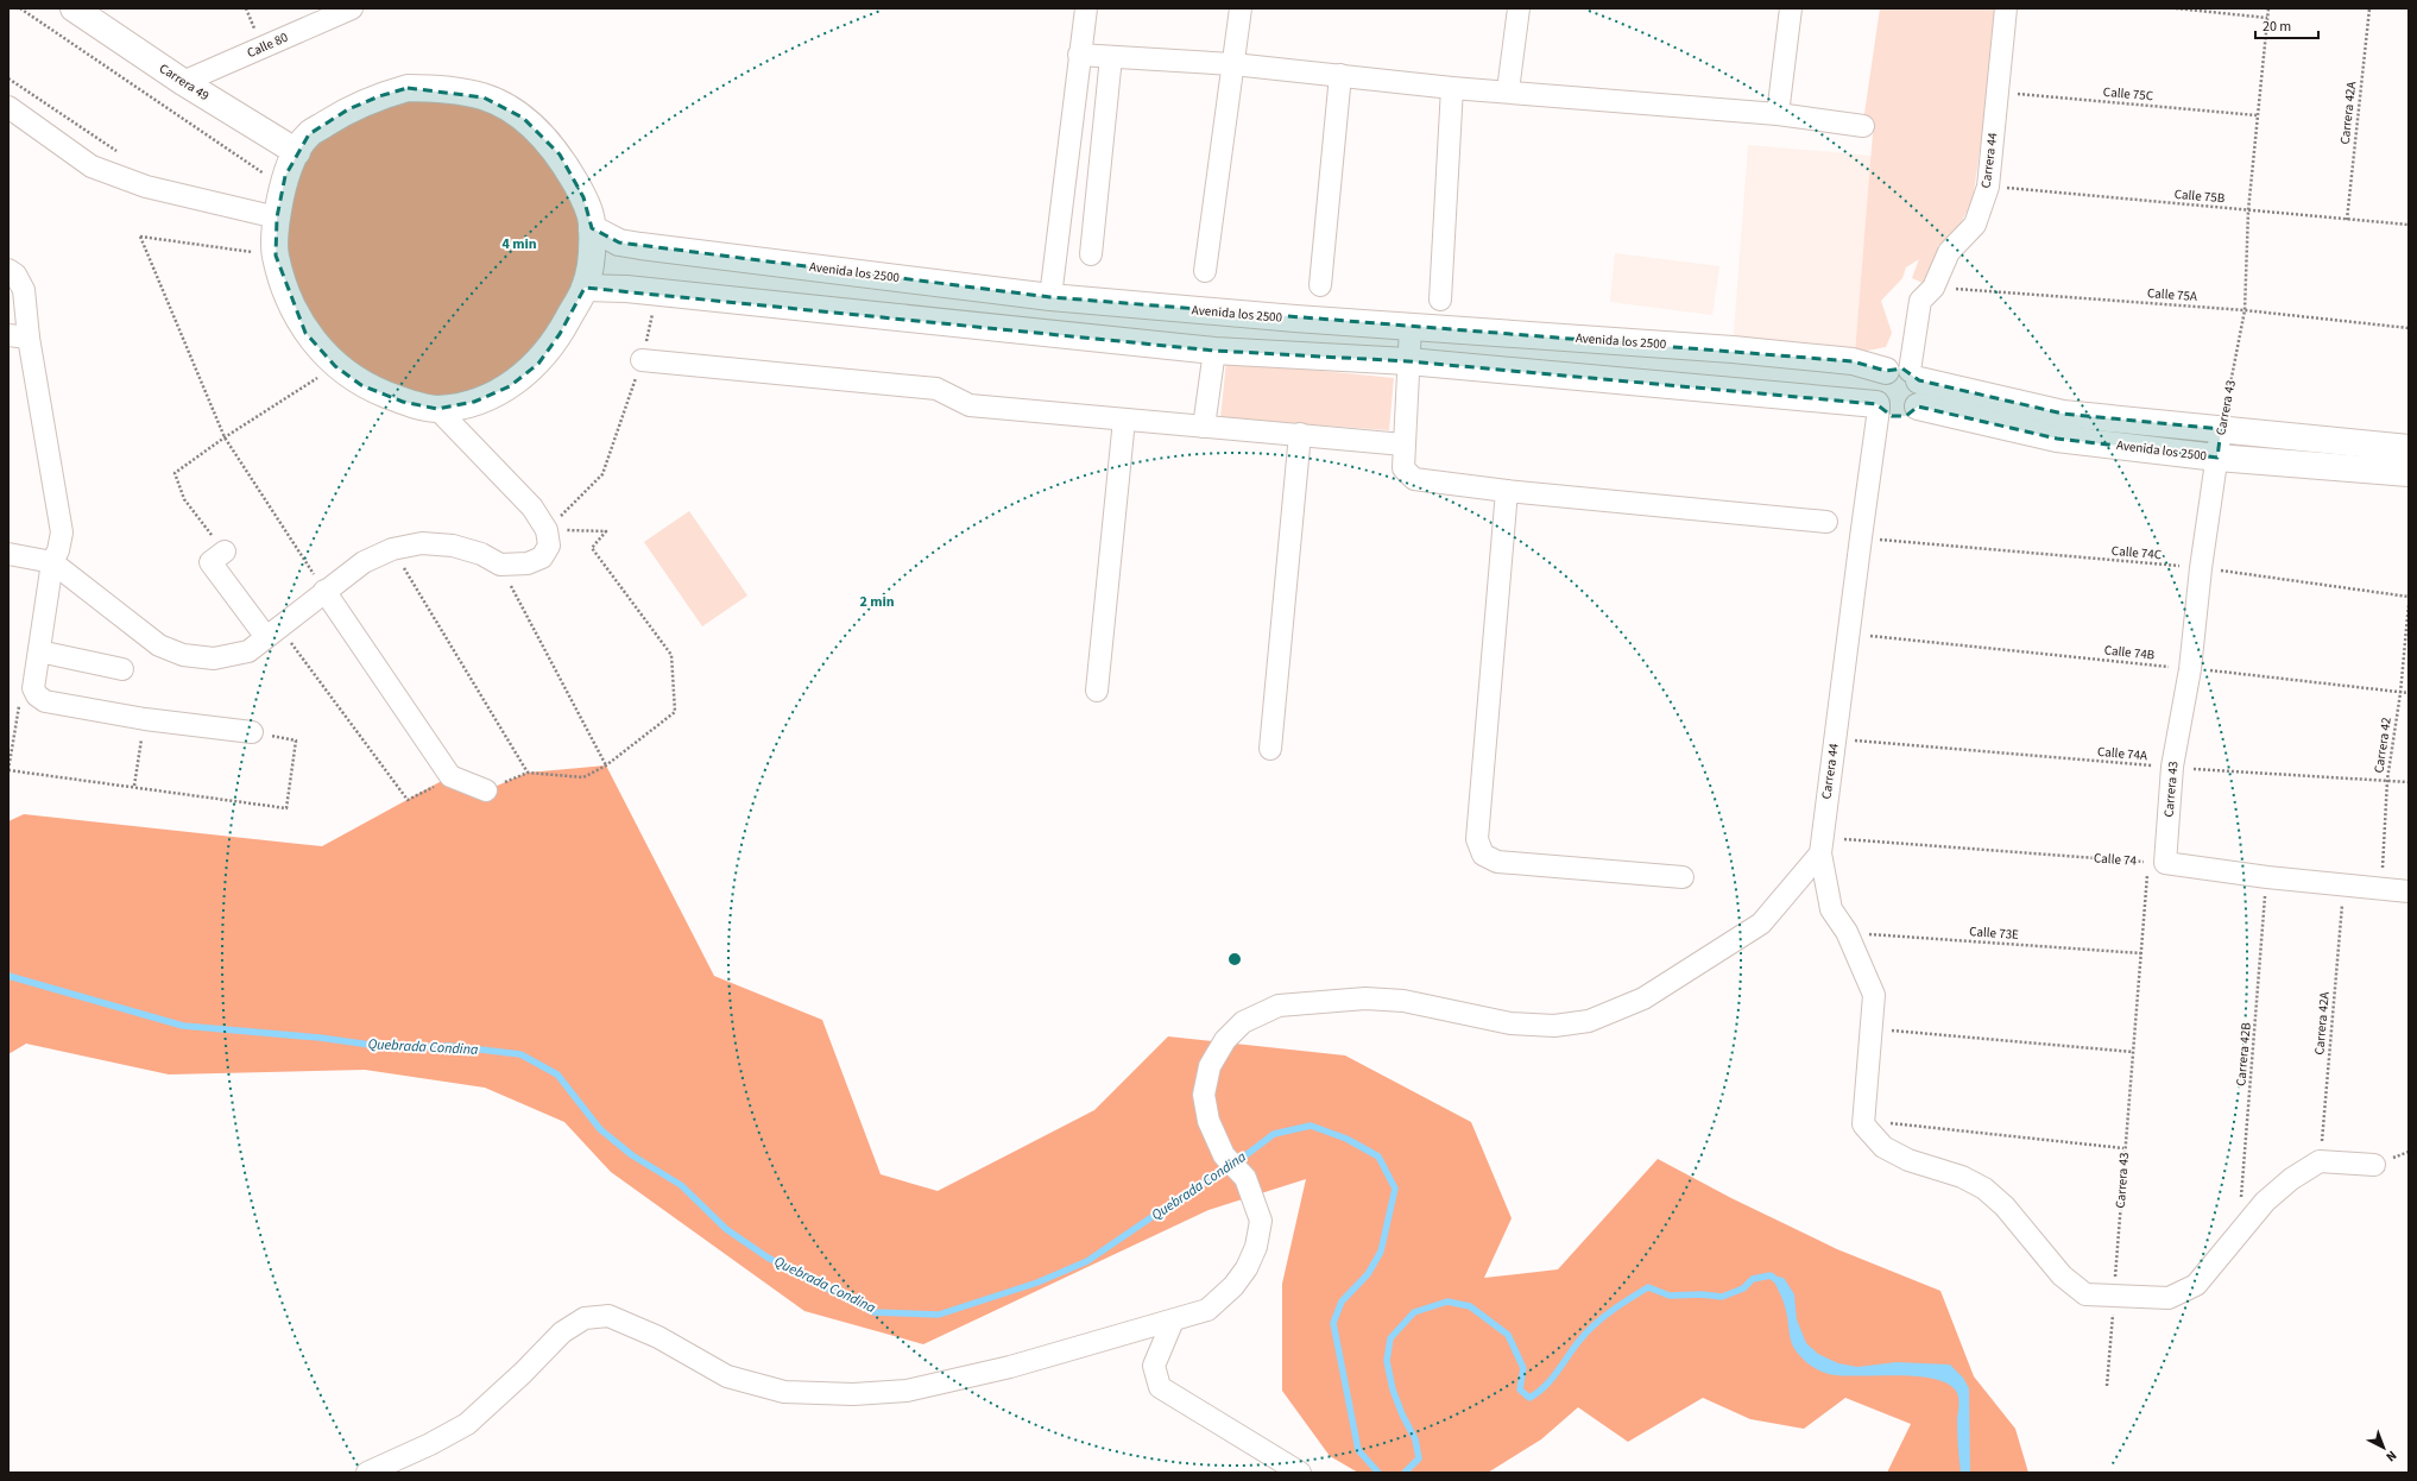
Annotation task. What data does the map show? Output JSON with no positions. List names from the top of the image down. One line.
{"streets":{"main road":["Carrera 49","Avenida los 2500"],"street":["Calle 80","Carrera 44","Carrera 43"],"path":["Calle 75C","Carrera 42A","Calle 75B","Calle 75A","Calle 74C","Calle 74B","Carrera 42","Calle 74A","Calle 74","Calle 73E","Carrera 42B"]},"crossings":[["Calle 80","Carrera 49"],["Calle 75C","Carrera 44"],["Calle 75C","Carrera 43"],["Carrera 42A","Calle 75B"],["Carrera 44","Calle 75B"],["Carrera 44","Avenida los 2500"],["Carrera 44","Calle 75A"],["Carrera 44","Calle 74C"],["Carrera 44","Calle 74B"],["Carrera 44","Calle 74A"],["Carrera 44","Calle 74"],["Carrera 44","Calle 73E"],["Calle 75B","Carrera 43"],["Avenida los 2500","Carrera 43"],["Calle 75A","Carrera 43"],["Carrera 43","Calle 74C"],["Carrera 43","Calle 74B"],["Carrera 43","Calle 74A"],["Carrera 43","Calle 74"],["Carrera 43","Calle 73E"],["Calle 74B","Carrera 42"],["Carrera 42","Calle 74A"]],"water":["Quebrada Condina"],"scale_bar":"20 m","north":"bottom right","rings":["4 min","2 min"]}
